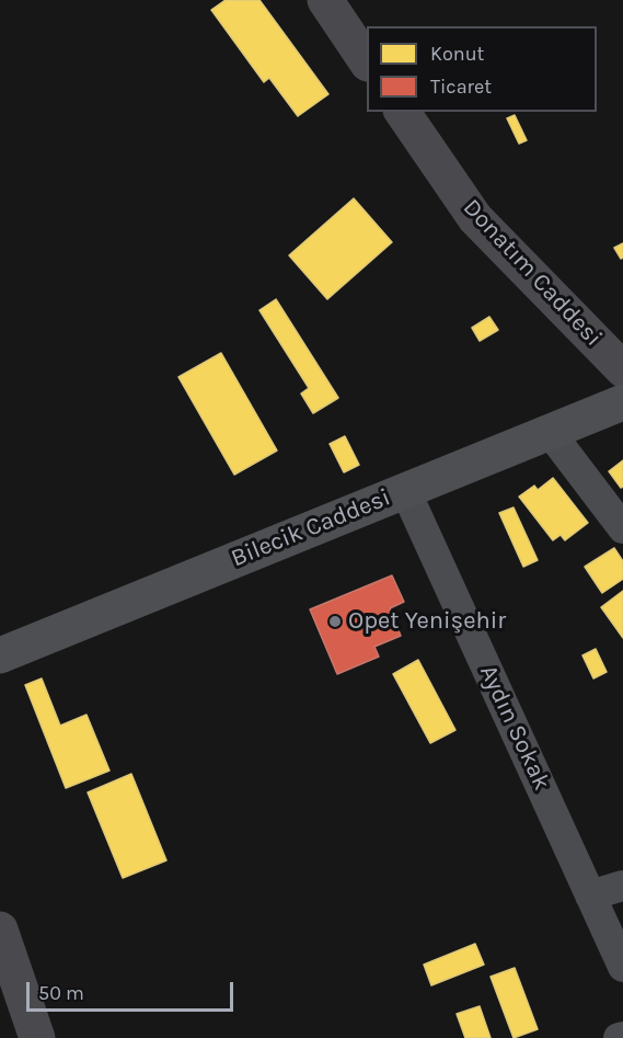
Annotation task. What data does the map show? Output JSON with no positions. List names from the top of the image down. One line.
{"streets":{"main road":["Bilecik Caddesi"],"street":["Donatım Caddesi","Aydın Sokak"]},"crossings":[["Bilecik Caddesi","Aydın Sokak"]],"places":["Opet Yenişehir"],"legend":["Konut","Ticaret"],"scale_bar":"50 m"}
